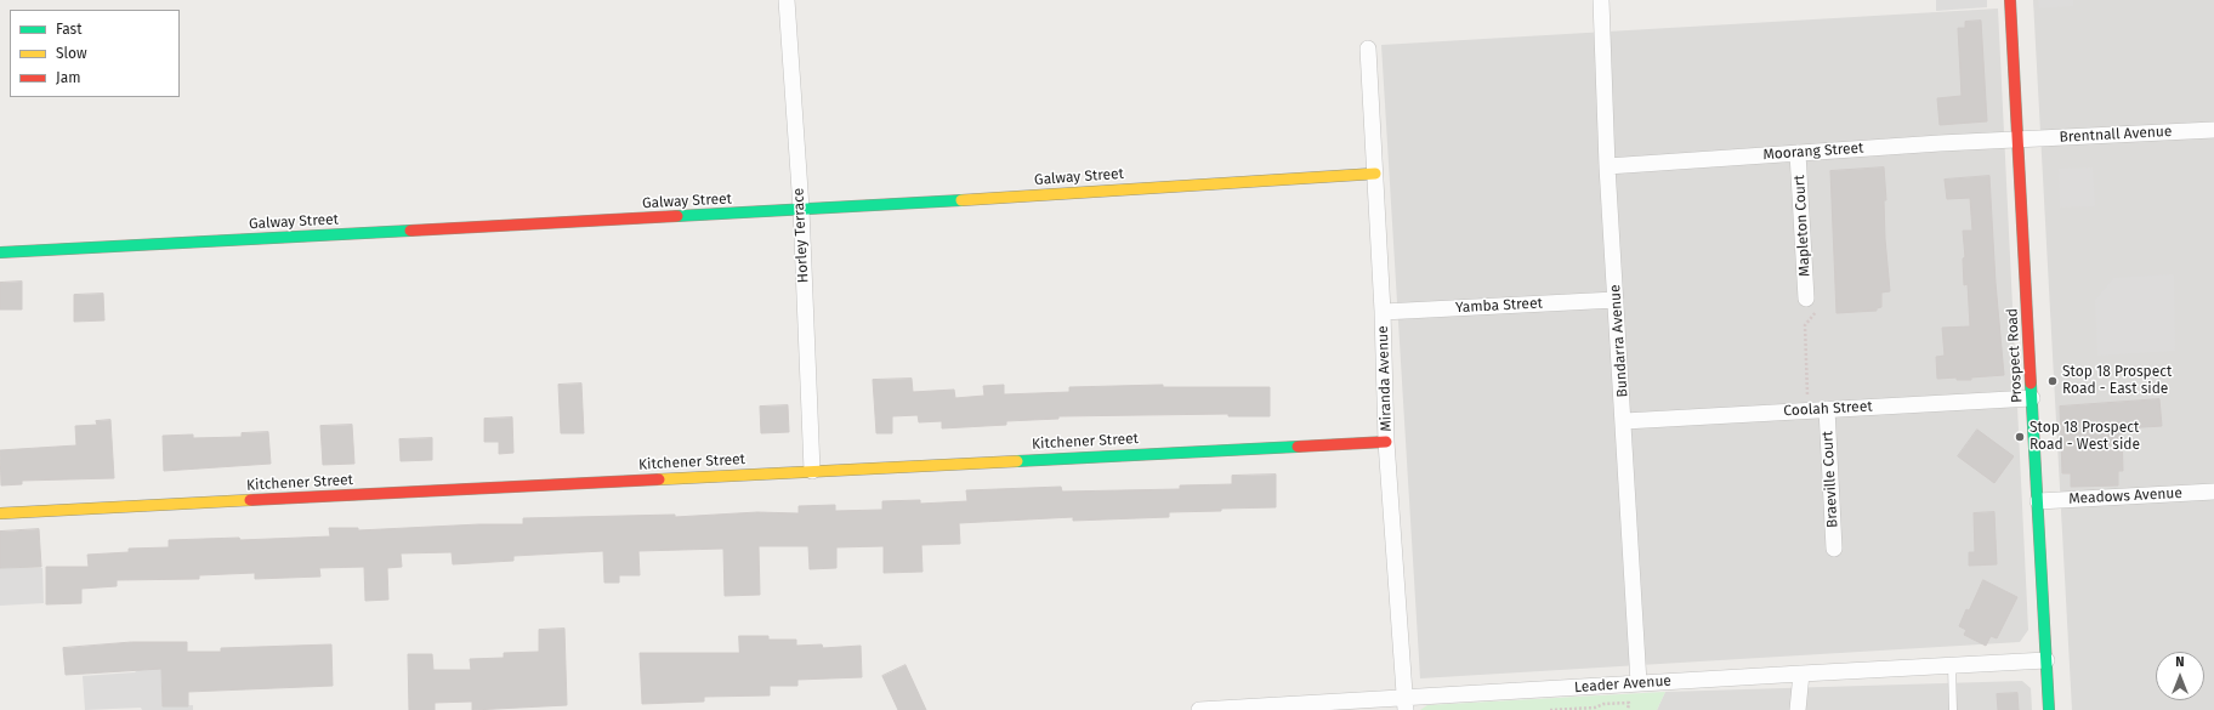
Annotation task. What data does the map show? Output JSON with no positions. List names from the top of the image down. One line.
{"streets":{"street":["Brentnall Avenue","Moorang Street","Galway Street","Mapleton Court","Horley Terrace","Yamba Street","Bundarra Avenue","Prospect Road","Miranda Avenue","Coolah Street","Kitchener Street","Braeville Court","Meadows Avenue","Leader Avenue"]},"crossings":[["Brentnall Avenue","Moorang Street"],["Brentnall Avenue","Prospect Road"],["Moorang Street","Mapleton Court"],["Moorang Street","Bundarra Avenue"],["Moorang Street","Prospect Road"],["Galway Street","Horley Terrace"],["Galway Street","Miranda Avenue"],["Horley Terrace","Kitchener Street"],["Yamba Street","Bundarra Avenue"],["Yamba Street","Miranda Avenue"],["Bundarra Avenue","Coolah Street"],["Bundarra Avenue","Leader Avenue"],["Prospect Road","Coolah Street"],["Prospect Road","Meadows Avenue"],["Prospect Road","Leader Avenue"],["Miranda Avenue","Kitchener Street"],["Miranda Avenue","Leader Avenue"],["Coolah Street","Braeville Court"]],"places":["Stop 18 Prospect Road - East side","Stop 18 Prospect Road - West side"],"legend":["Fast","Slow","Jam"],"north":"top"}
